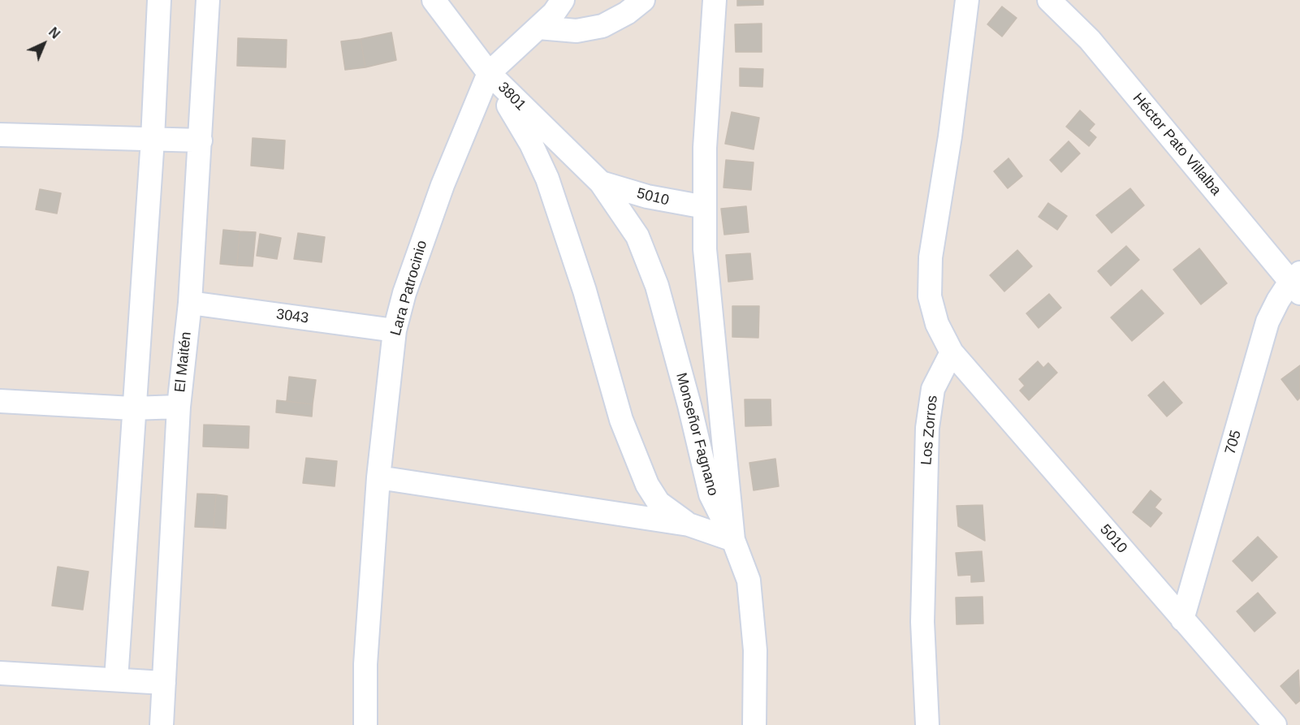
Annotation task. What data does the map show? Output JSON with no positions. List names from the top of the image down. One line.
{"streets":{"street":["3801","Héctor Pato Villalba","5010","Lara Patrocinio","3043","El Maitén","Los Zorros","Monseñor Fagnano","705"]},"crossings":[["3801","5010"],["3801","Lara Patrocinio"],["3801","Monseñor Fagnano"],["Héctor Pato Villalba","705"],["5010","Los Zorros"],["5010","Monseñor Fagnano"],["5010","705"],["Lara Patrocinio","3043"],["3043","El Maitén"]],"north":"top right"}
